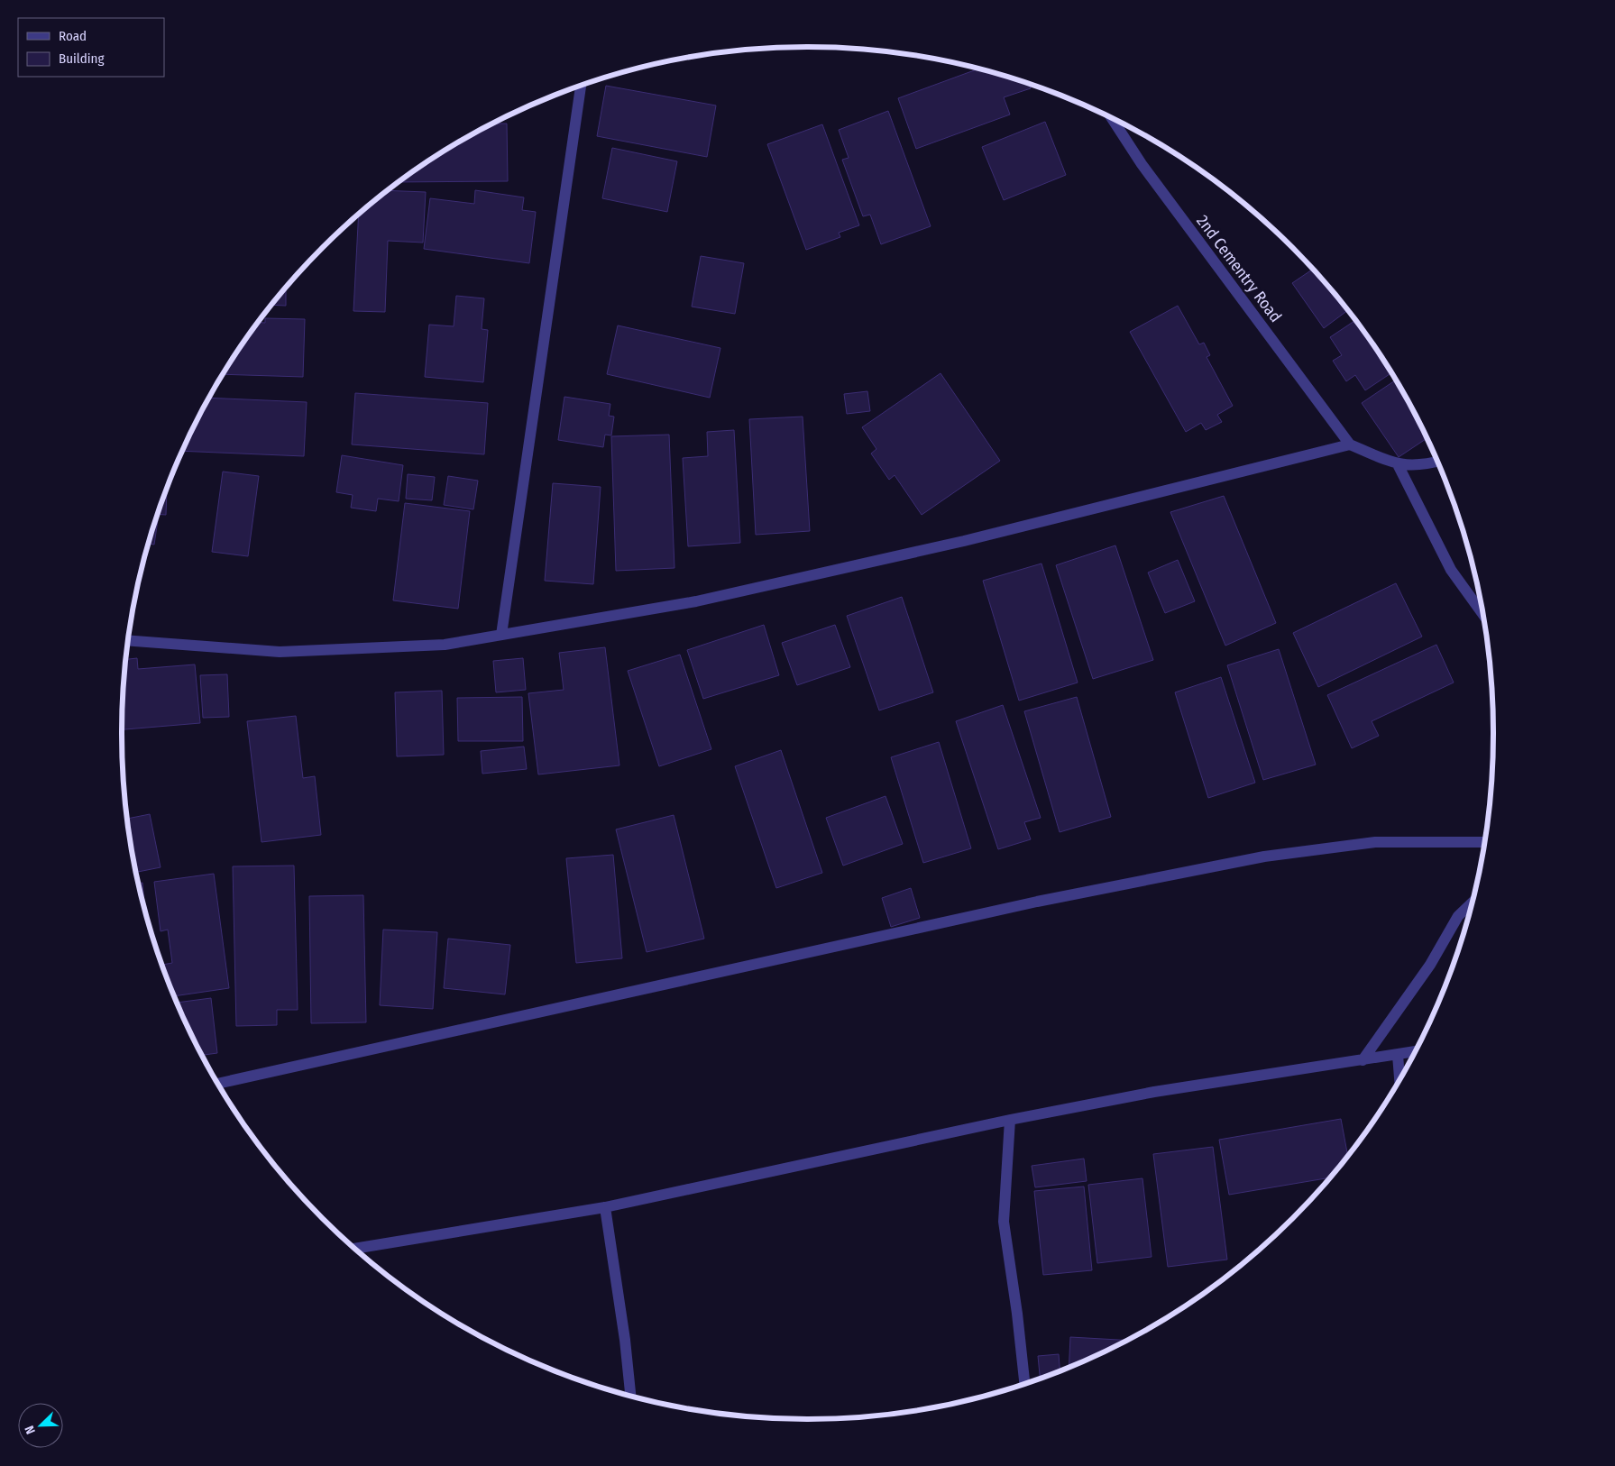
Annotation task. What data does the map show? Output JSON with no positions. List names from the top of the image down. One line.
{"streets":{"street":["2nd Cementry Road"]},"legend":["Road","Building"],"north":"bottom left"}
